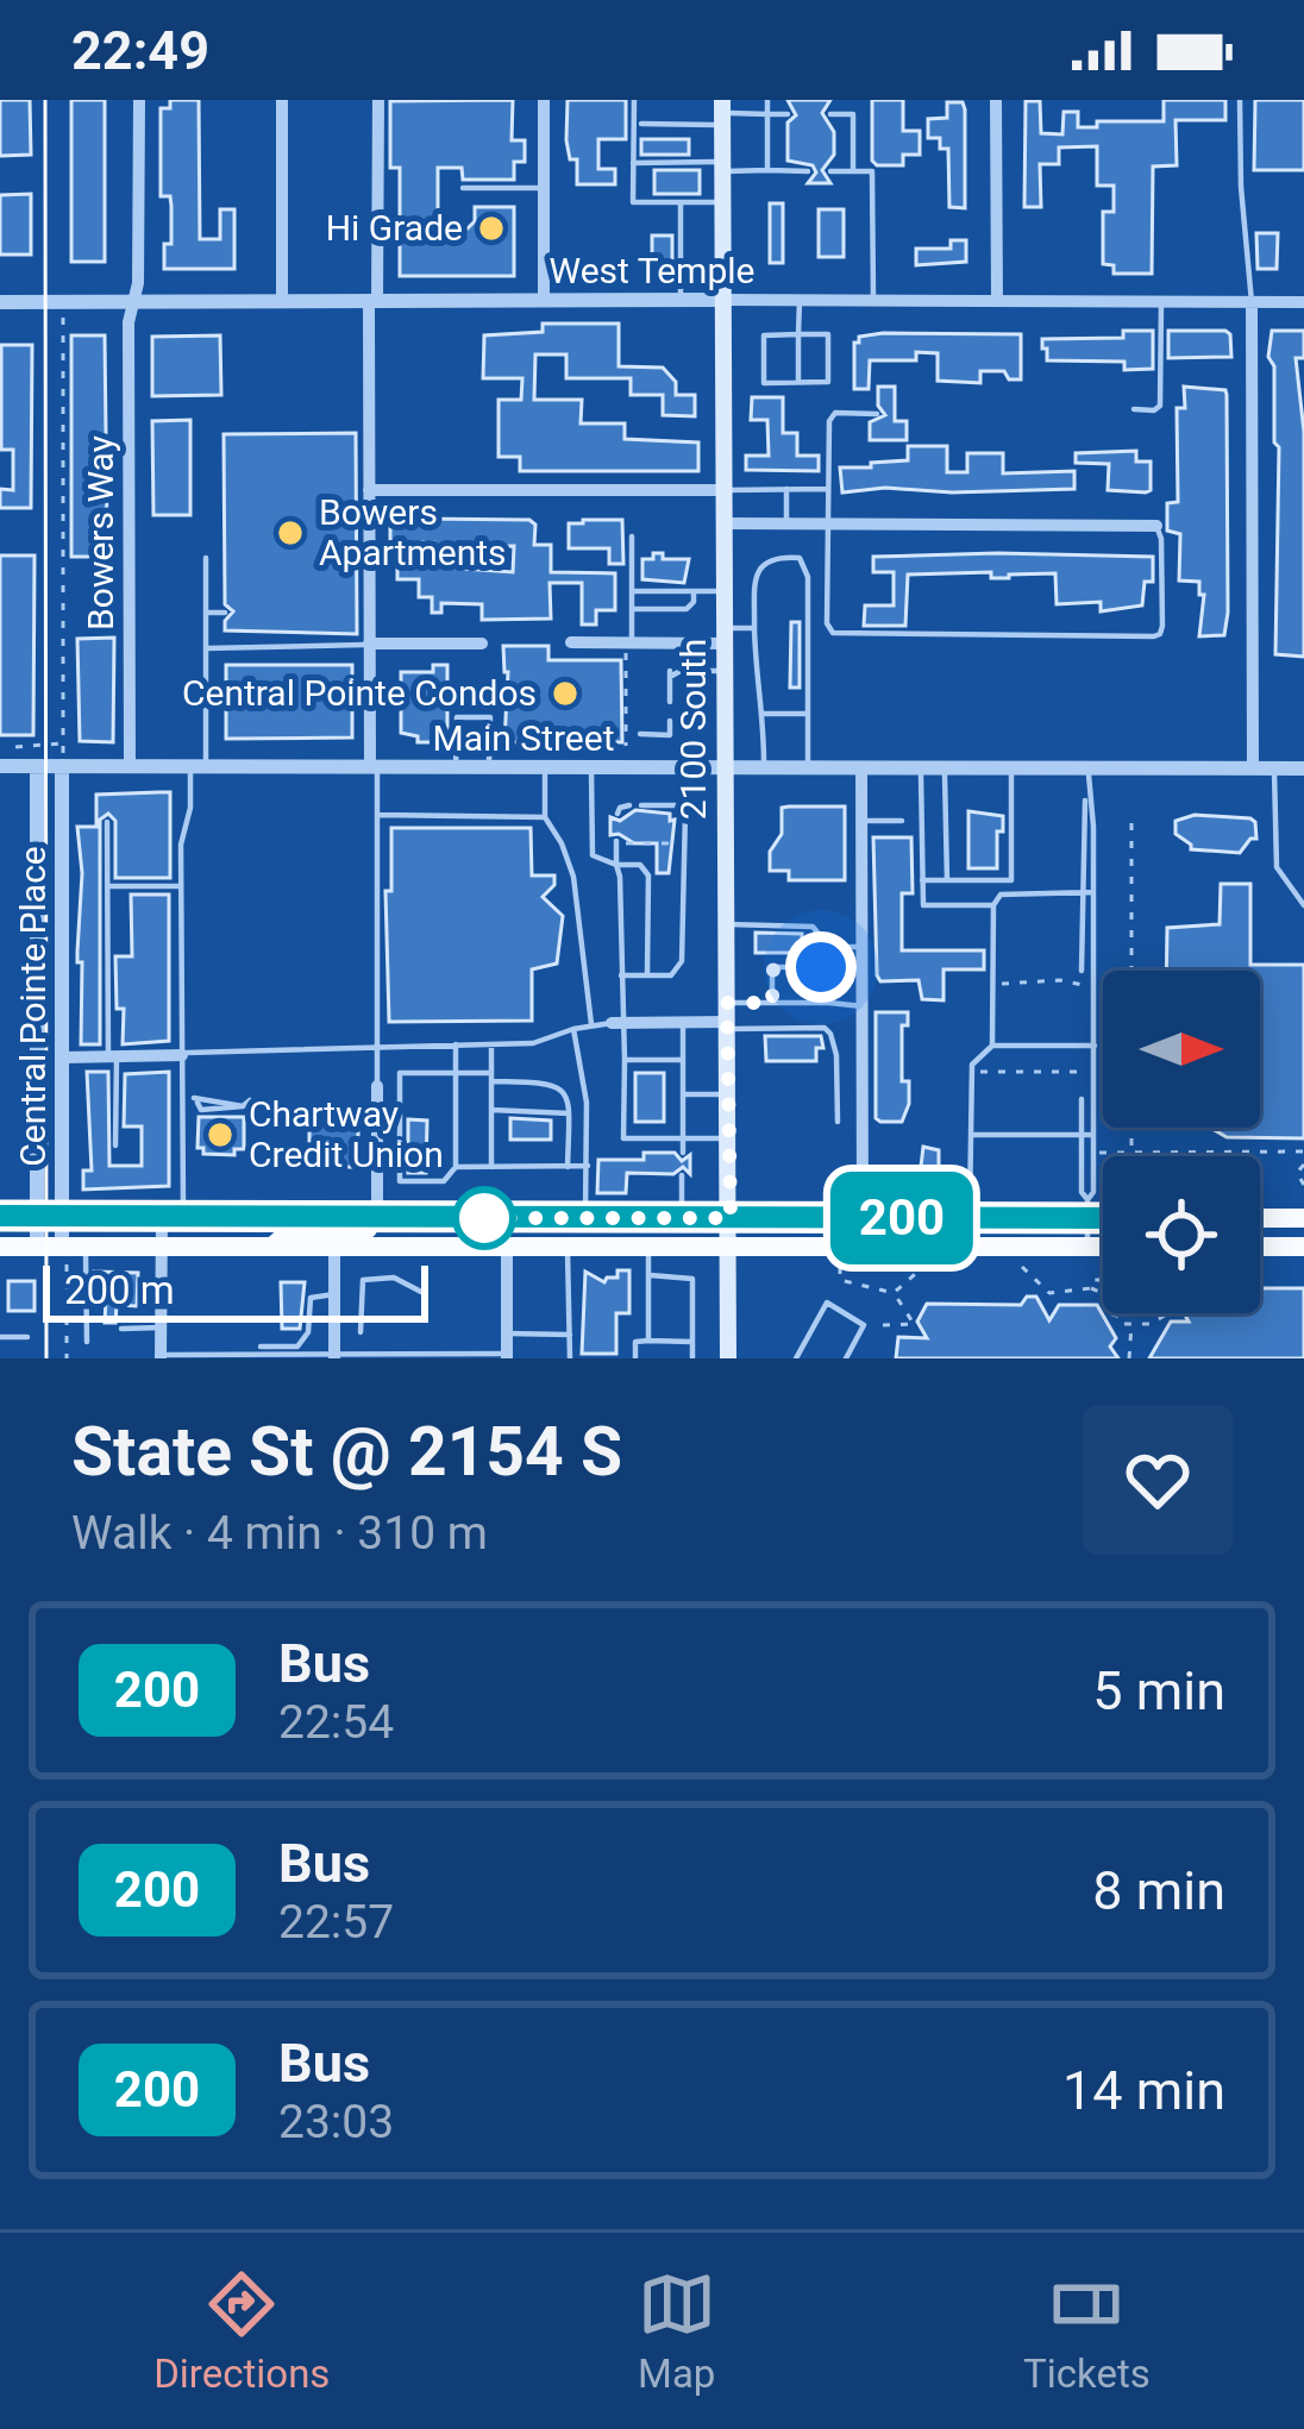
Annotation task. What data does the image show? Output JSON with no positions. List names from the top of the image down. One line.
{"streets":{"main road":["2100 South"],"street":["West Temple","Bowers Way","Main Street","Central Pointe Place"]},"crossings":[["West Temple","Bowers Way"],["West Temple","2100 South"],["Bowers Way","Main Street"],["2100 South","Main Street"],["Main Street","Central Pointe Place"]],"places":["Hi Grade","Bowers Apartments","Central Pointe Condos","Chartway Credit Union"],"lines":["bus line 200"],"scale_bar":"200 m","north":"right","page":{"status":"22:49","on_map":"200","scale":"200 m","heading":["State St @ 2154 S","Walk · 4 min · 310 m"],"list":[{"mark":"200","name":"Bus","note":"22:54","value":"5 min"},{"mark":"200","name":"Bus","note":"22:57","value":"8 min"},{"mark":"200","name":"Bus","note":"23:03","value":"14 min"}],"tabs":["Directions","Map","Tickets"]}}
